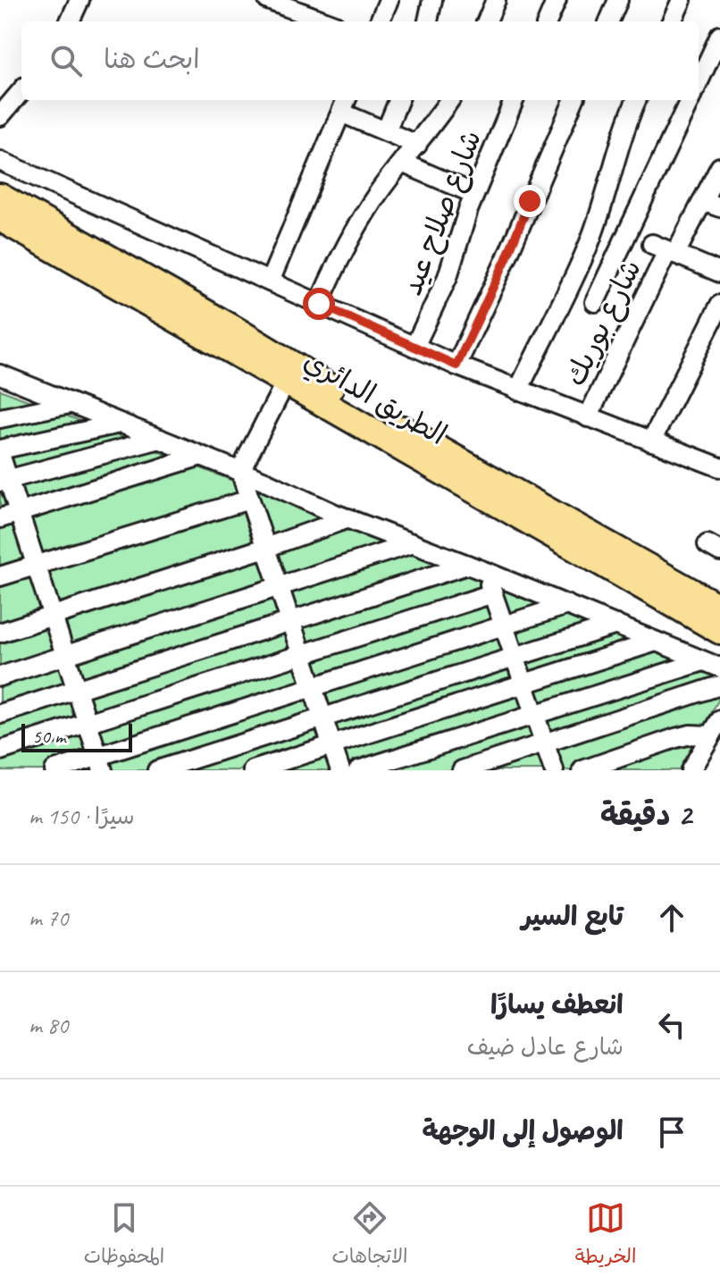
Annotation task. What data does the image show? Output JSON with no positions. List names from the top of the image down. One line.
{"streets":{"highway":["الطريق الدائري"],"street":["شارع صلاح عيد","شارع بوريك"]},"scale_bar":"50 m","page":{"search":"ابحث هنا","scale":"50 m","heading":["2 دقيقة","سيرًا · 150 m"],"list":[["تابع السير","70 m"],["انعطف يسارًا","شارع عادل ضيف","80 m"],"الوصول إلى الوجهة"],"nav":["الخريطة","الاتجاهات","المحفوظات"]}}
